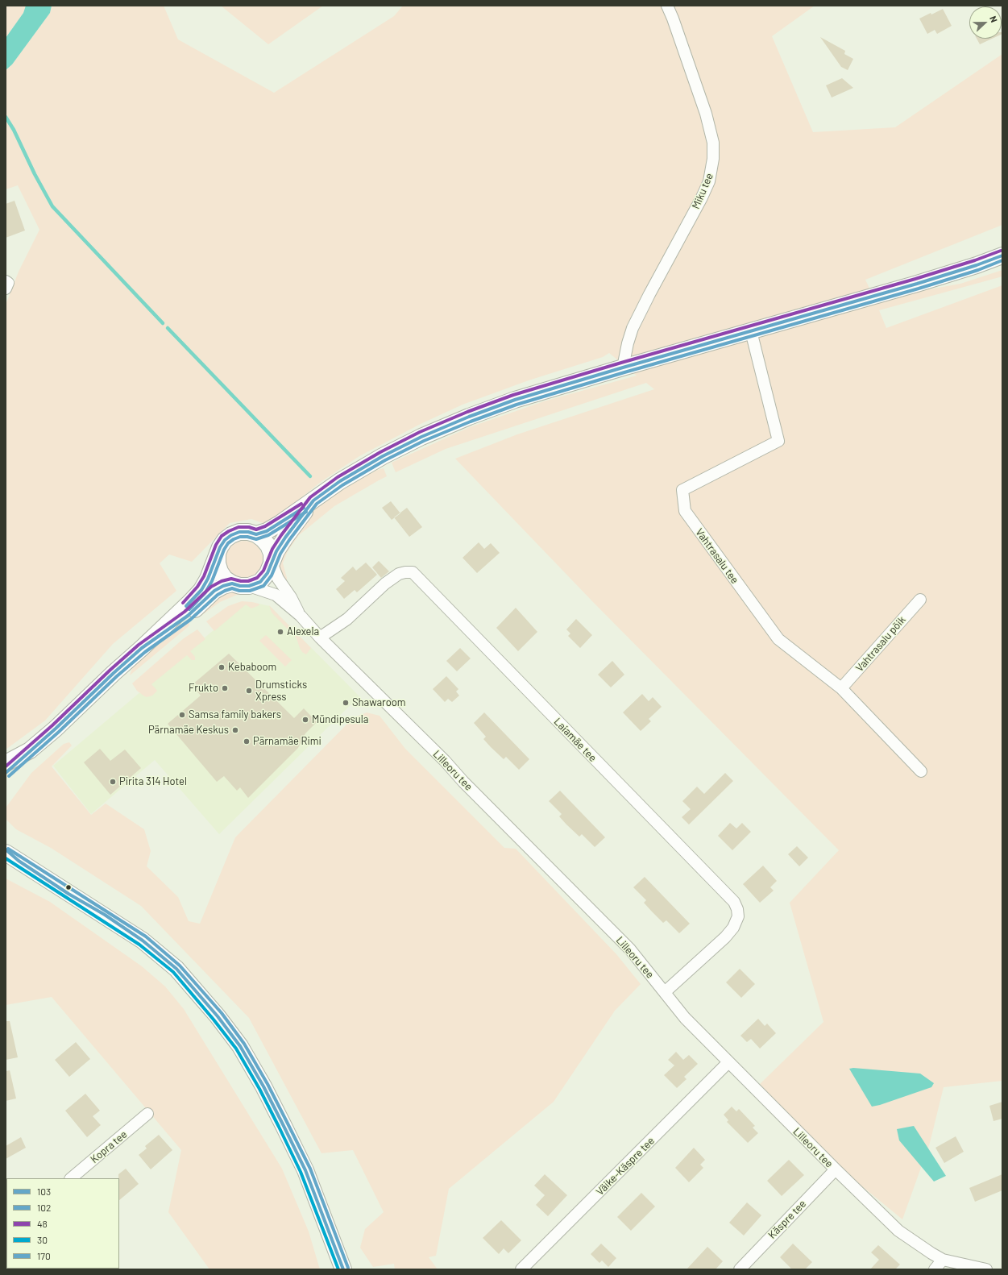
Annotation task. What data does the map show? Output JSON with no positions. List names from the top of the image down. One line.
{"streets":{"street":["Miku tee","Vahtrasalu tee","Vahtrasalu põik","Laiamäe tee","Lilleoru tee","Kopra tee","Väike-Käspre tee","Käspre tee"]},"crossings":[["Vahtrasalu tee","Vahtrasalu põik"],["Laiamäe tee","Lilleoru tee"],["Lilleoru tee","Väike-Käspre tee"],["Lilleoru tee","Käspre tee"]],"places":["Alexela","Kebaboom","Frukto","Drumsticks Xpress","Shawaroom","Samsa family bakers","Mündipesula","Pärnamäe Keskus","Pärnamäe Rimi","Pirita 314 Hotel"],"lines":["transit line 48","transit line 103","transit line 102","transit line 170","transit line 30"],"legend":["103","102","48","30","170"],"north":"right"}
